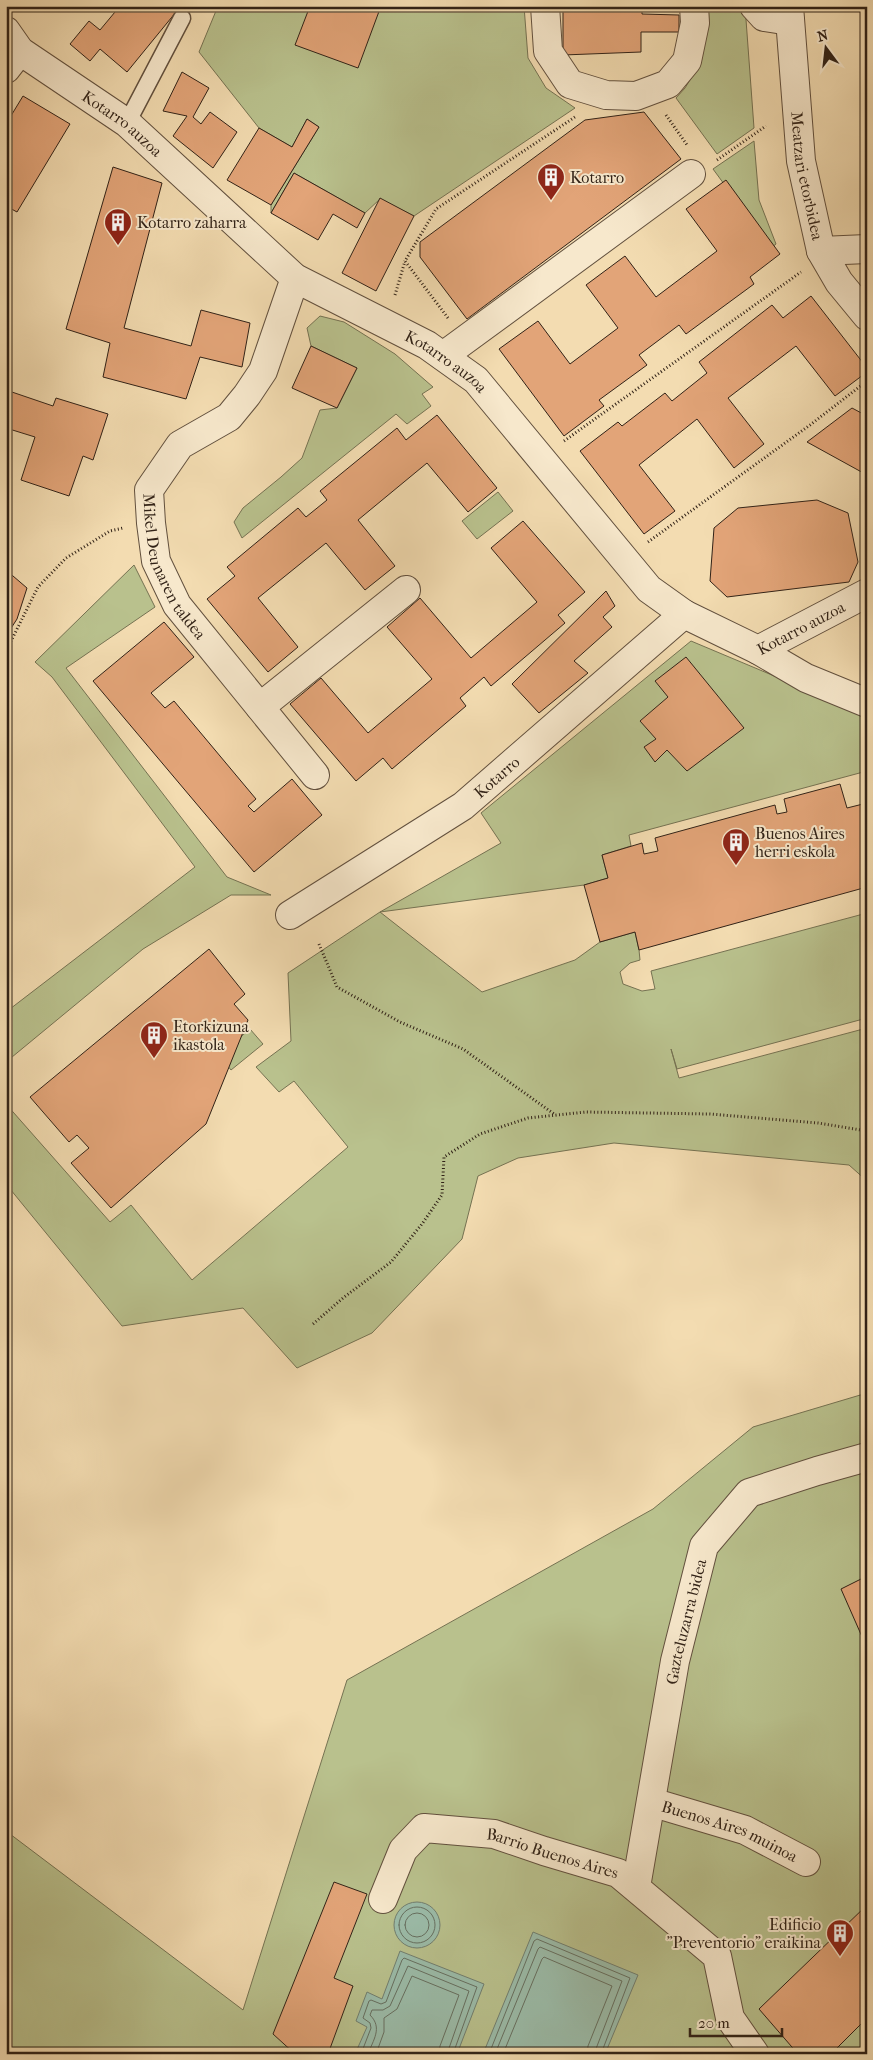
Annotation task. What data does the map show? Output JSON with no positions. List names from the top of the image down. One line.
{"streets":{"street":["Kotarro auzoa","Meatzari etorbidea","Mikel Deunaren taldea","Kotarro","Gazteluzarra bidea","Buenos Aires muinoa","Barrio Buenos Aires"]},"crossings":[["Kotarro auzoa","Mikel Deunaren taldea"],["Kotarro auzoa","Kotarro"],["Gazteluzarra bidea","Buenos Aires muinoa"],["Gazteluzarra bidea","Barrio Buenos Aires"]],"places":{"building":["Kotarro","Kotarro zaharra","Buenos Aires herri eskola","Etorkizuna ikastola","Edificio \"Preventorio\" eraikina"]},"scale_bar":"20 m","north":"top"}
